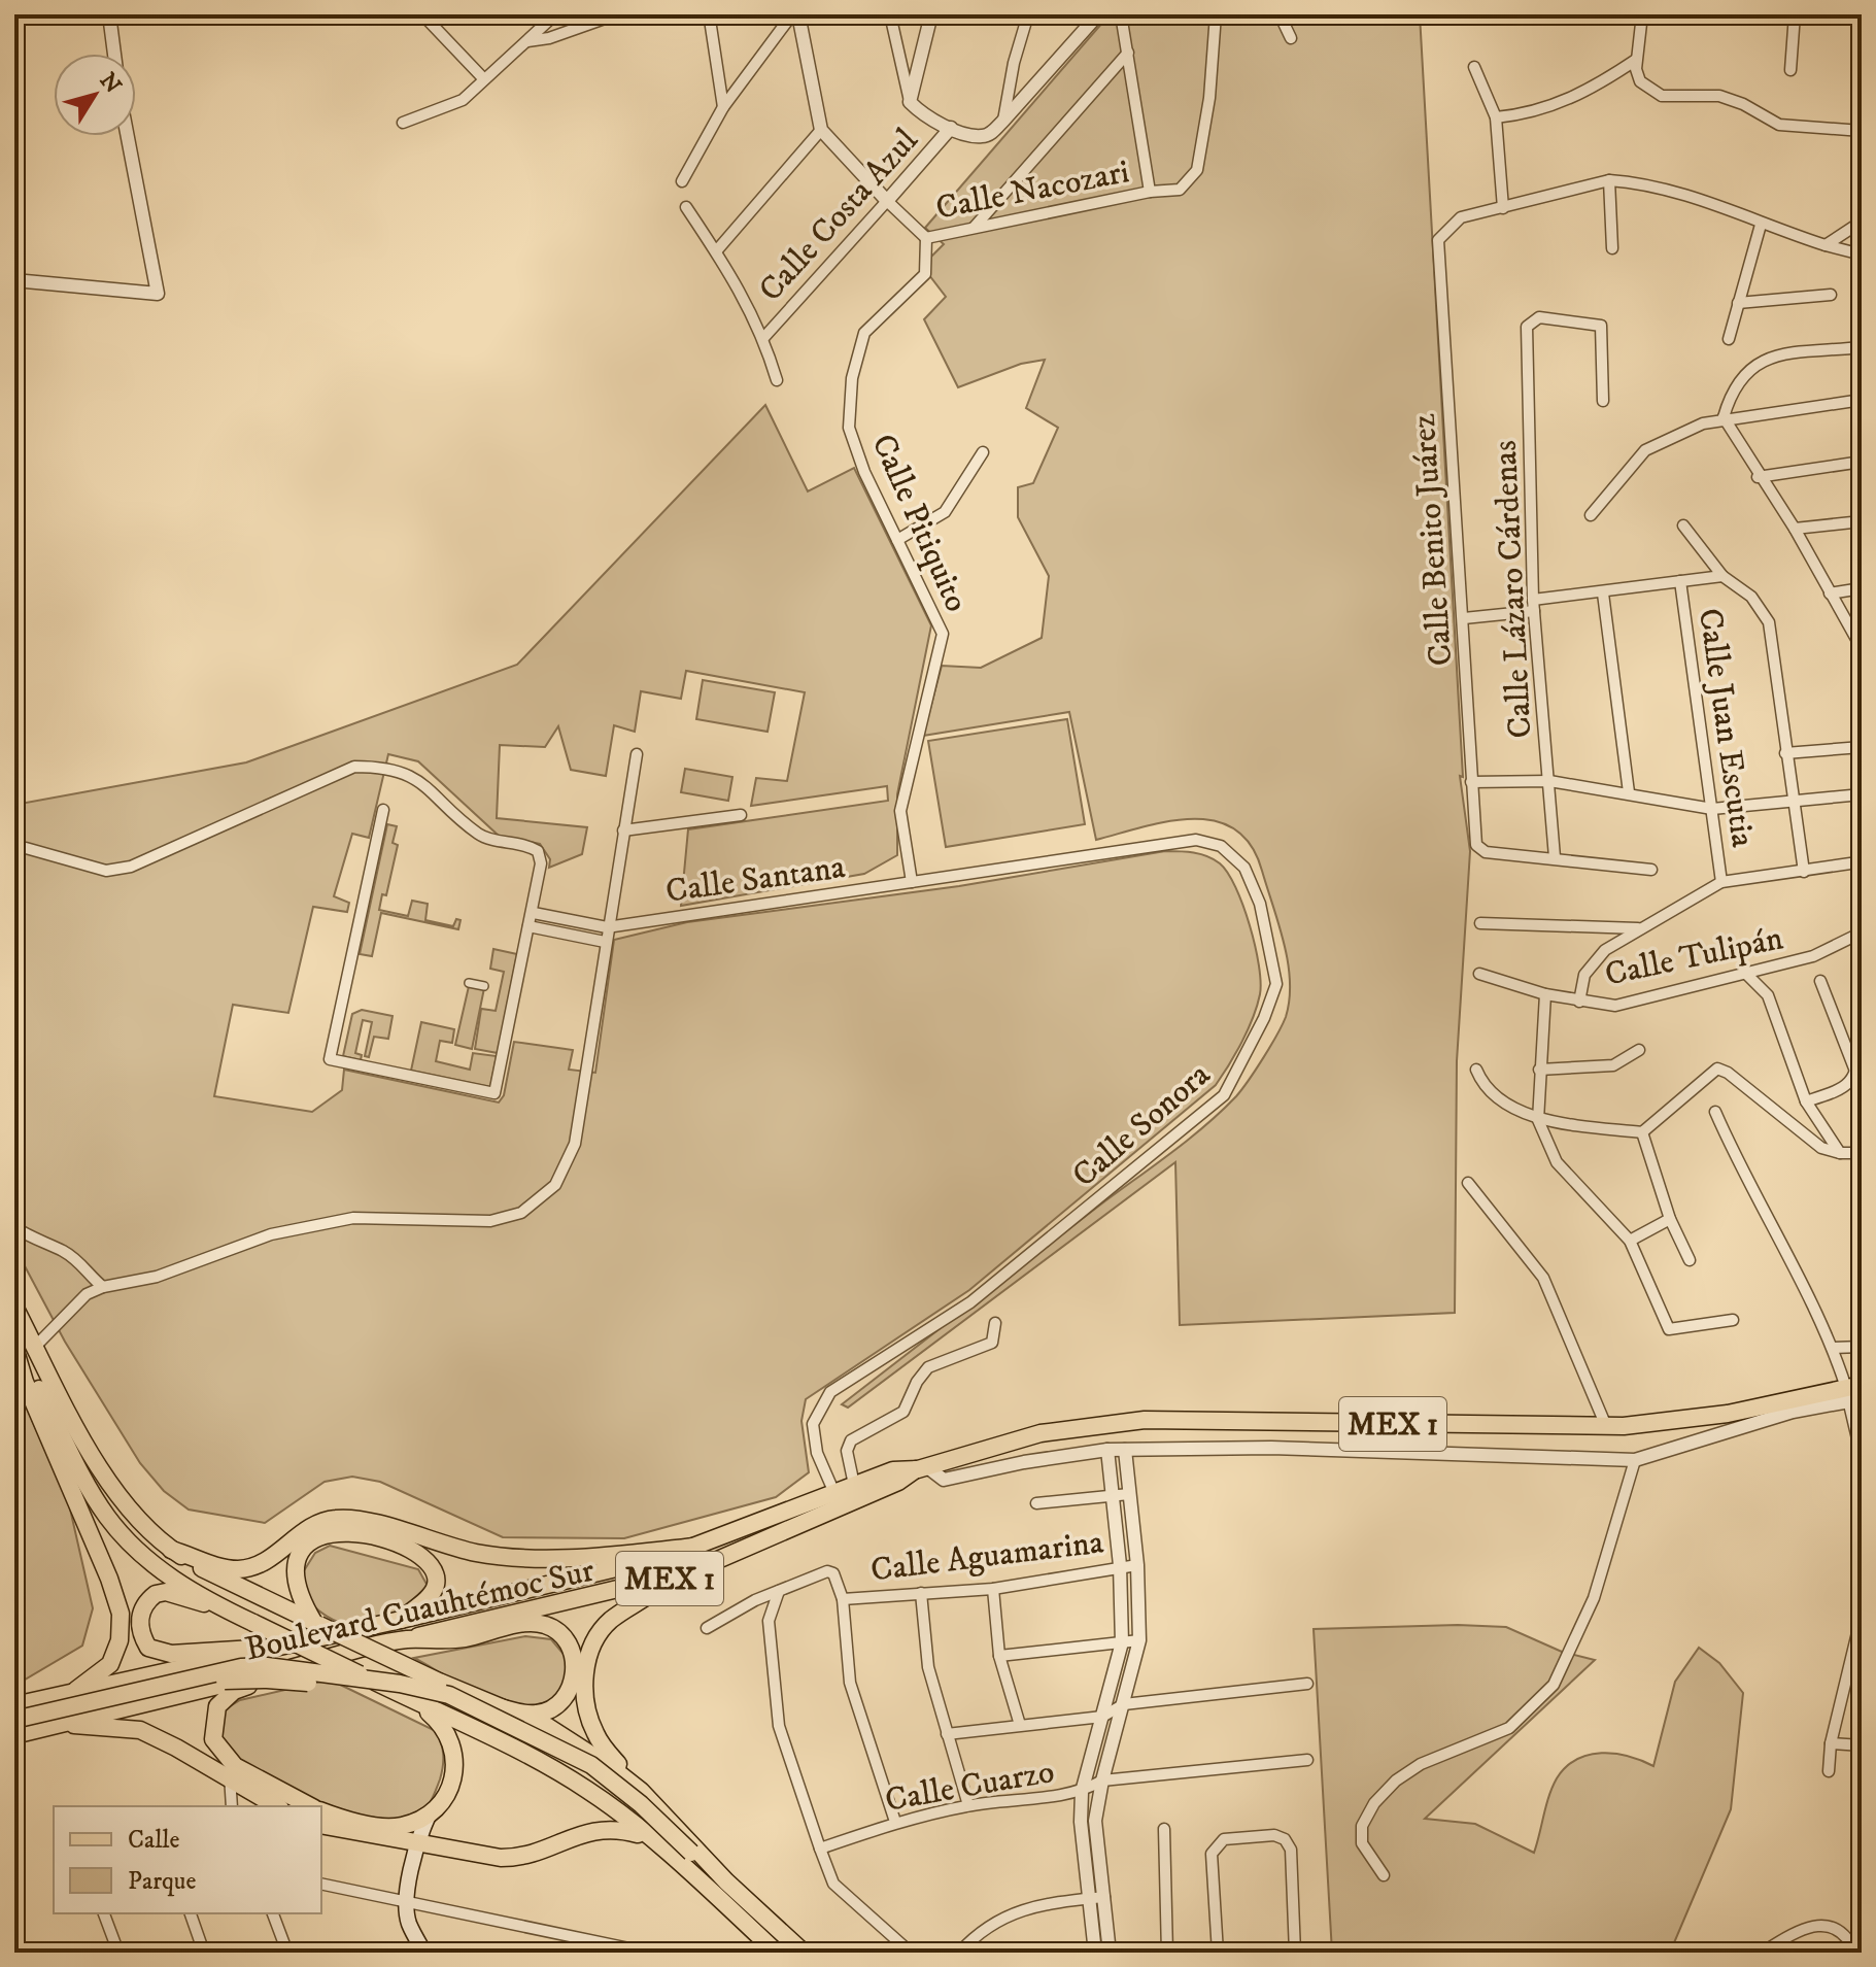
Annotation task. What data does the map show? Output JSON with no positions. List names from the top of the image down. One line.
{"streets":{"main road":["MEX 1","Boulevard Cuauhtémoc Sur"],"street":["Calle Nacozari","Calle Costa Azul","Calle Pitiquito","Calle Benito Juárez","Calle Lázaro Cárdenas","Calle Juan Escutia","Calle Santana","Calle Tulipán","Calle Sonora","Calle Aguamarina","Calle Cuarzo"]},"crossings":[["Calle Nacozari","Calle Pitiquito"],["Calle Pitiquito","Calle Santana"],["Calle Pitiquito","Calle Sonora"],["Calle Benito Juárez","Calle Lázaro Cárdenas"],["Calle Juan Escutia","Calle Tulipán"],["Calle Santana","Calle Sonora"],["Calle Sonora","Boulevard Cuauhtémoc Sur"]],"legend":["Calle","Parque"],"north":"top right"}
